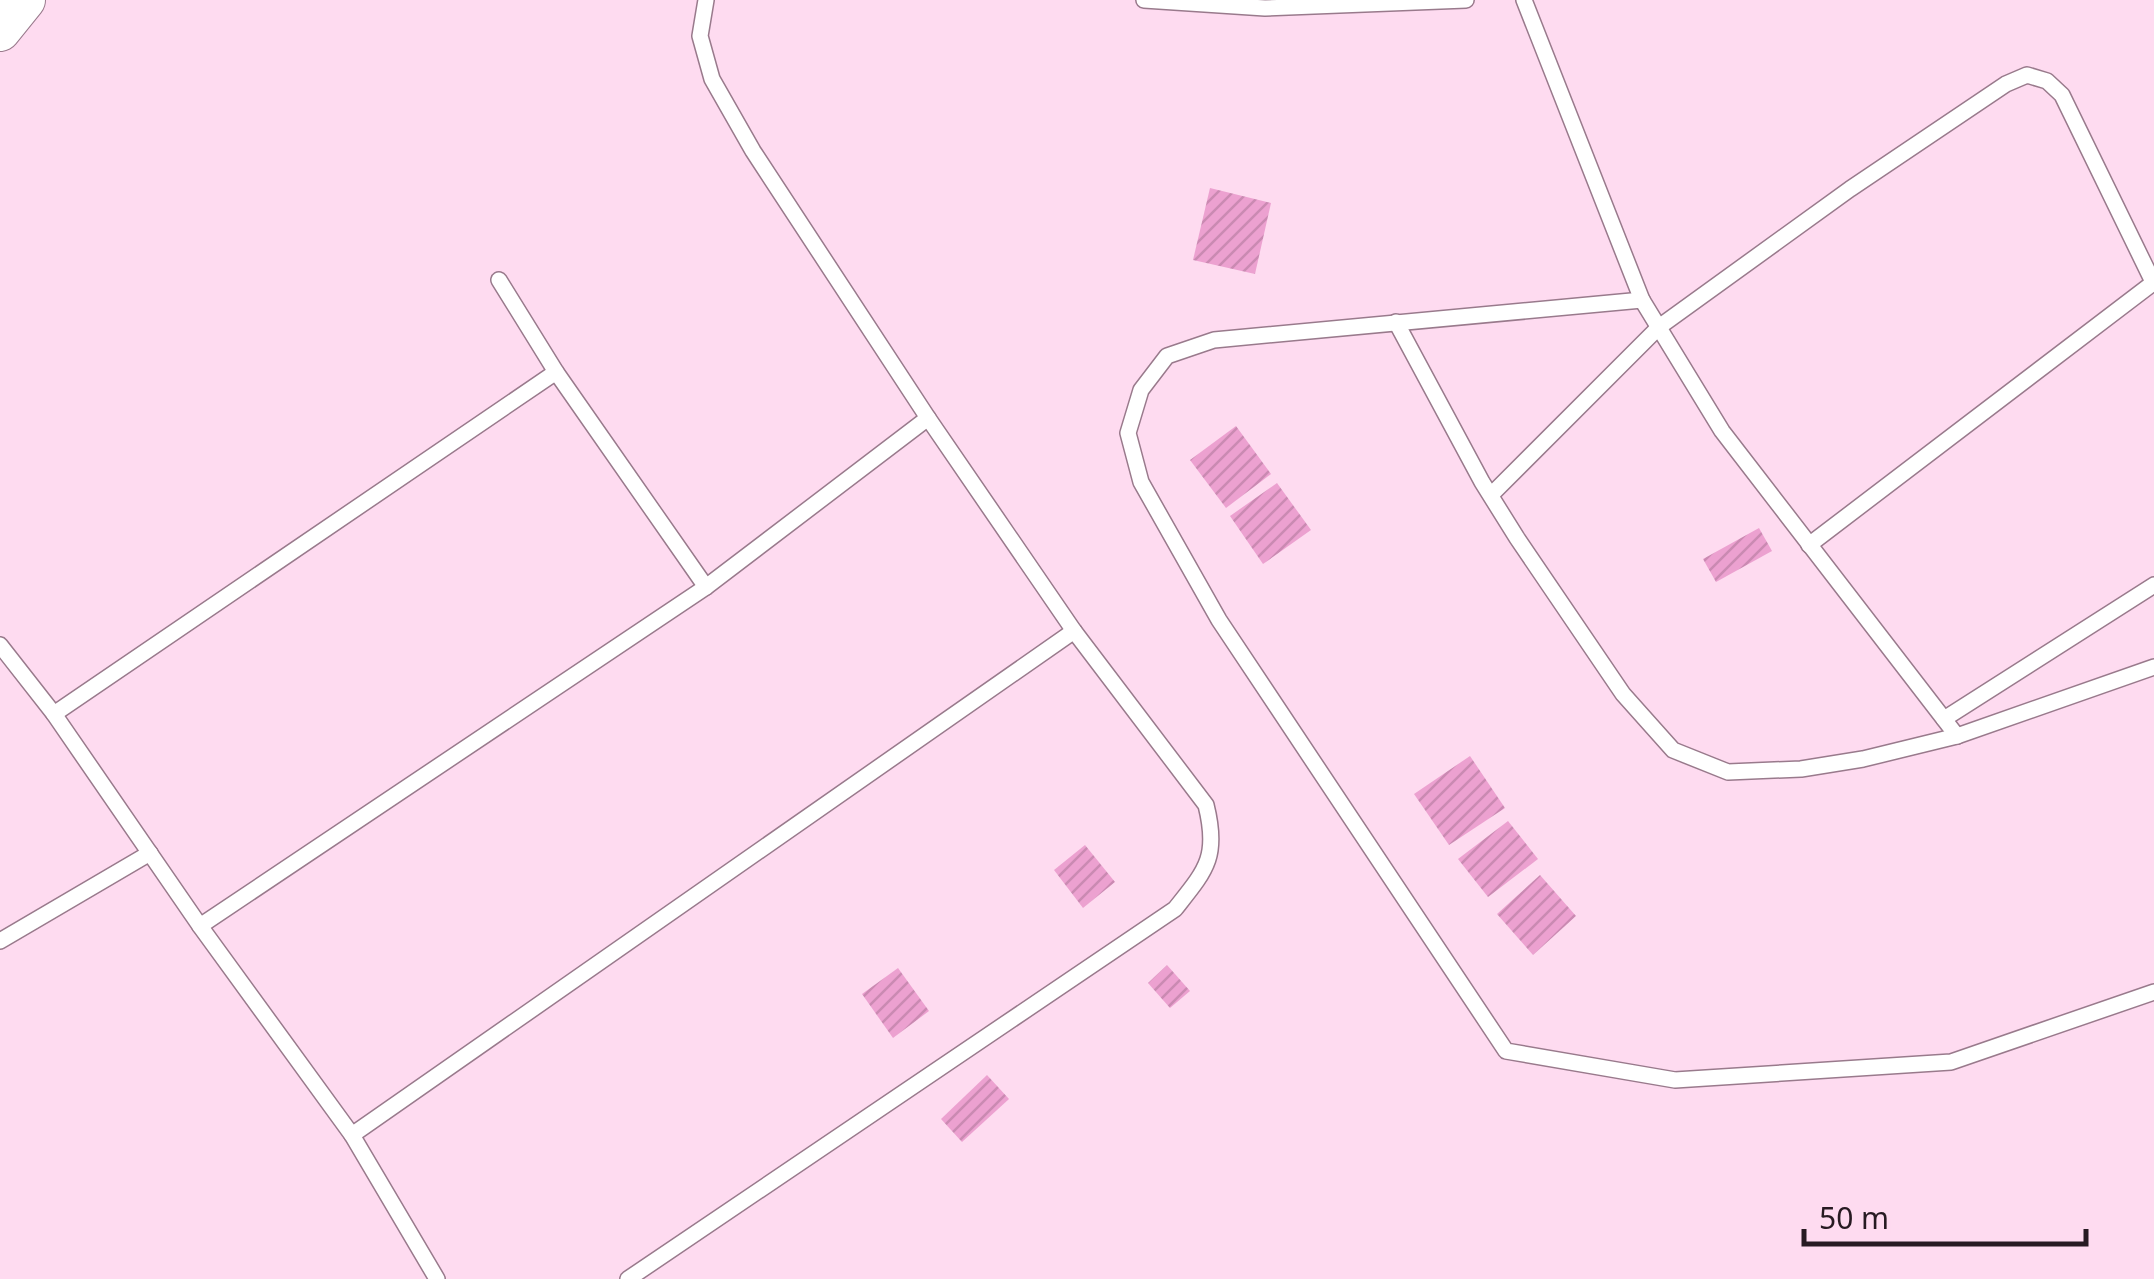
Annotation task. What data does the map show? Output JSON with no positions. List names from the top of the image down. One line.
{"scale_bar":"50 m"}
